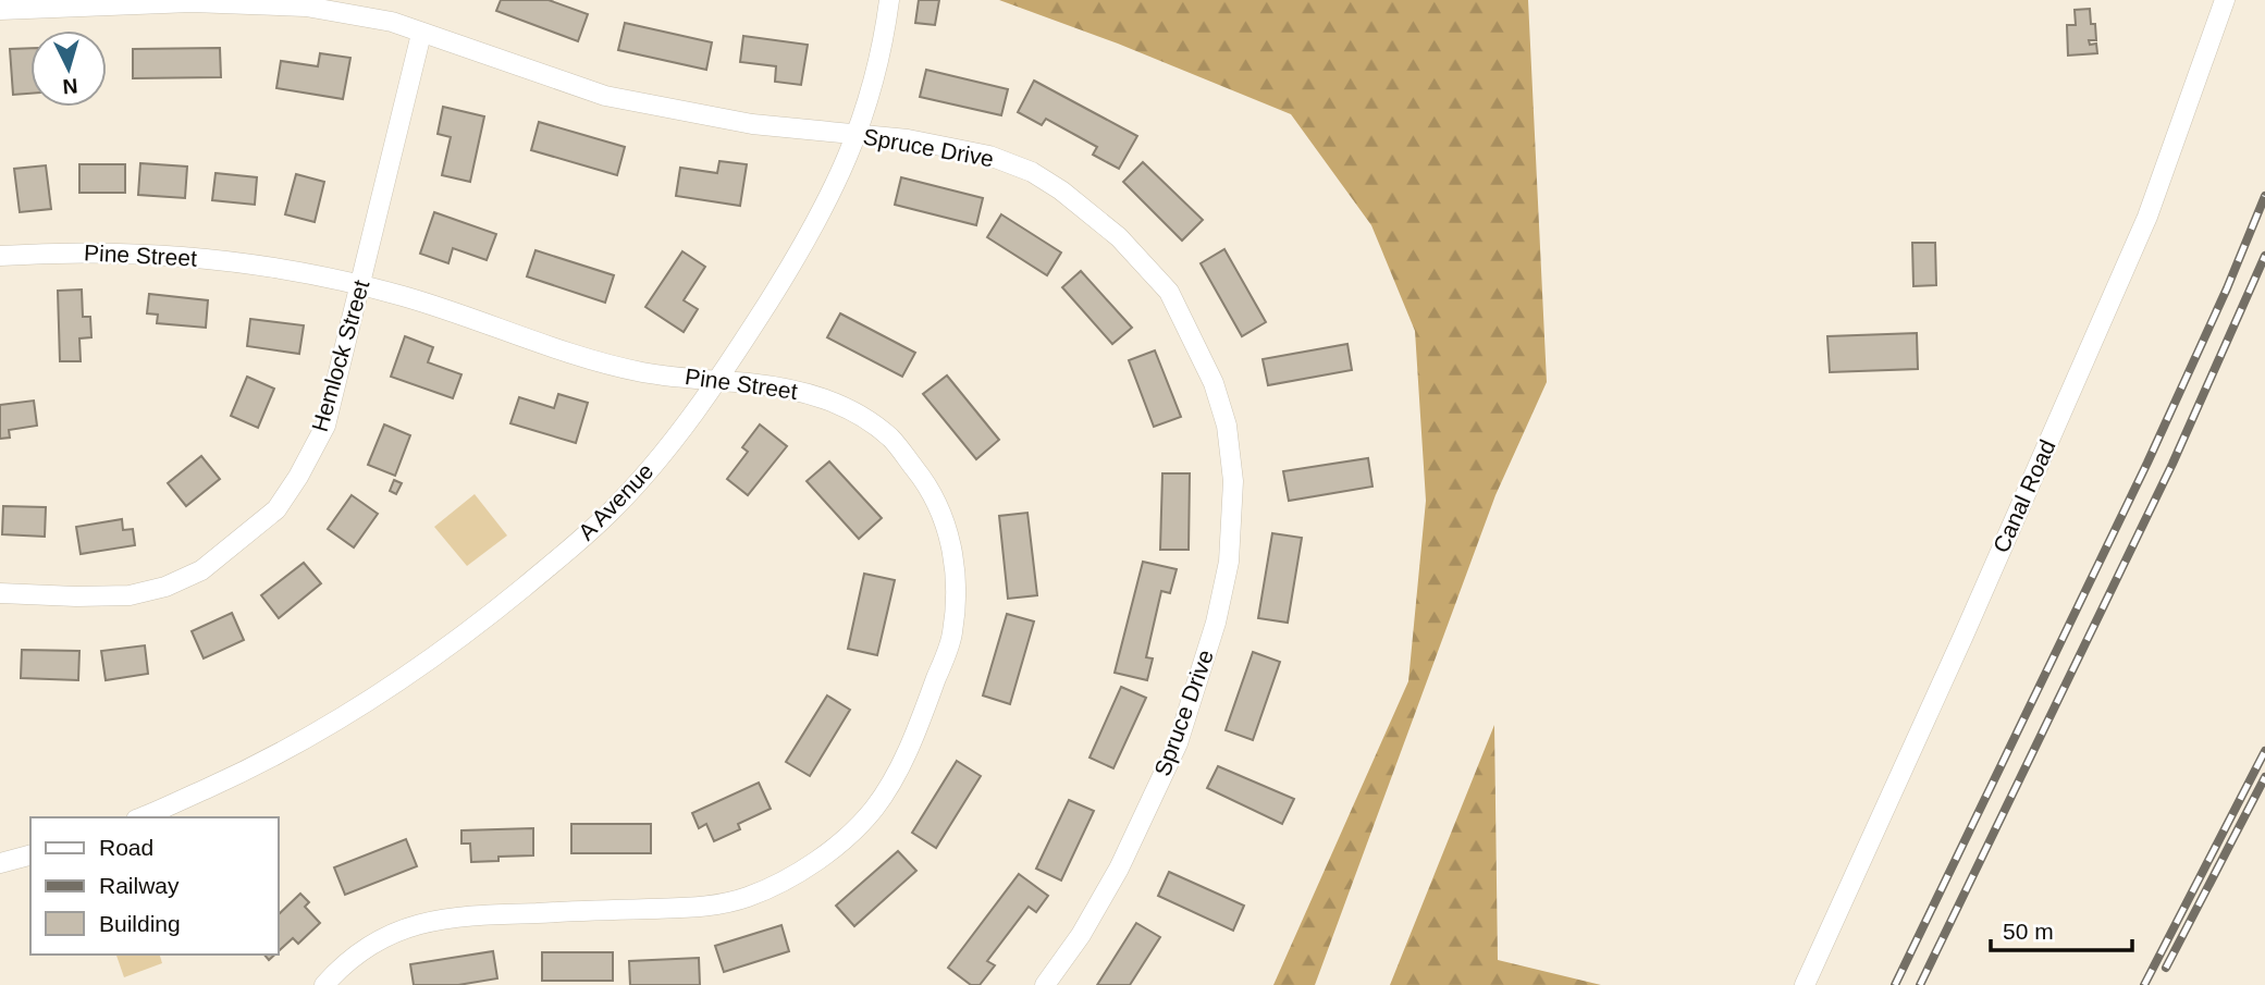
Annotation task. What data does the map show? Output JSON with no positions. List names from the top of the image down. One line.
{"streets":{"street":["Spruce Drive","Pine Street","Hemlock Street","Canal Road","A Avenue"]},"crossings":[["Spruce Drive","Hemlock Street"],["Spruce Drive","A Avenue"],["Pine Street","Hemlock Street"],["Pine Street","A Avenue"]],"legend":["Road","Railway","Building"],"scale_bar":"50 m","north":"bottom"}
